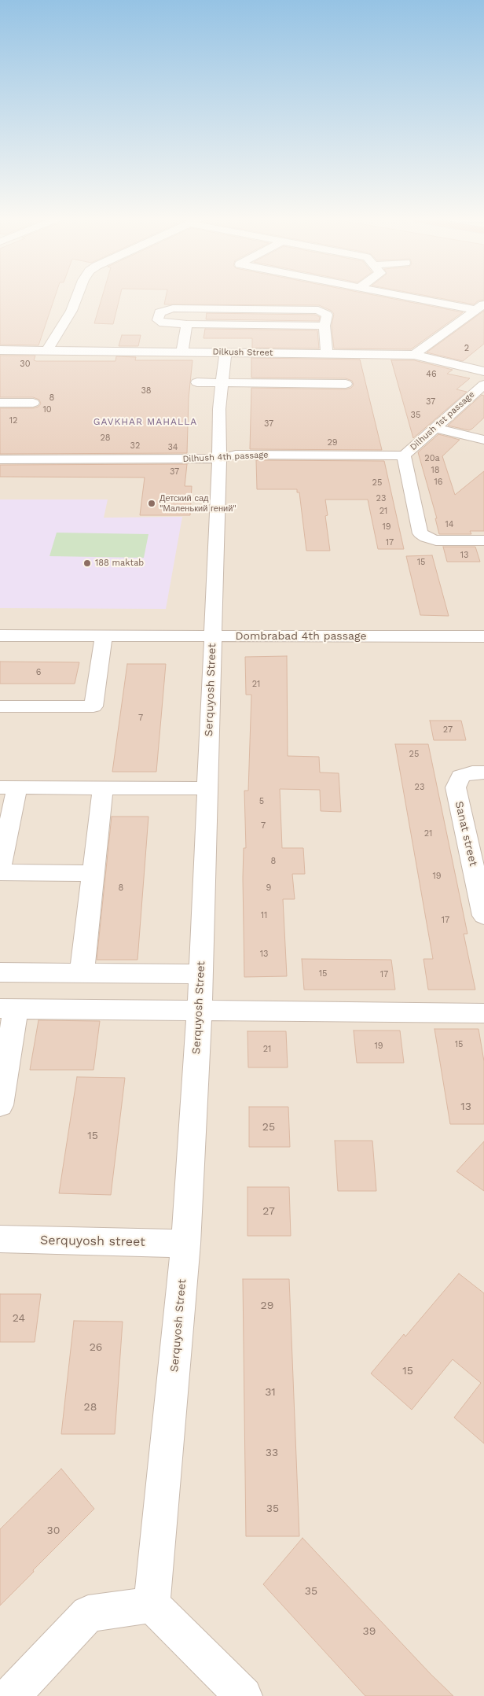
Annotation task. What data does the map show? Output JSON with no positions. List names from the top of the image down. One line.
{"streets":{"street":["Dilkush Street","Dilhush 1st passage","Dilhush 4th passage","Dombrabad 4th passage","Serquyosh Street","Sanat street","Serquyosh street"]},"crossings":[["Dilkush Street","Serquyosh Street"],["Dilhush 1st passage","Dilhush 4th passage"],["Dilhush 4th passage","Serquyosh Street"],["Dombrabad 4th passage","Serquyosh Street"],["Serquyosh Street","Serquyosh street"]],"districts":["GAVKHAR MAHALLA"],"places":["Детский сад \"Маленький гений\"","188 maktab"],"house_numbers":["2","30","46","38","8","37","10","35","12","37","28","29","32","34","20a","18","37","16","25","23","21","14","19","17","13","15","6","21","7","27","25","23","5","7","21","8","19","8","9","11","17","13","15","17","15","19","21","13","25","15","27","29","24","26","15","31","28","33","35","30","35","39"]}
